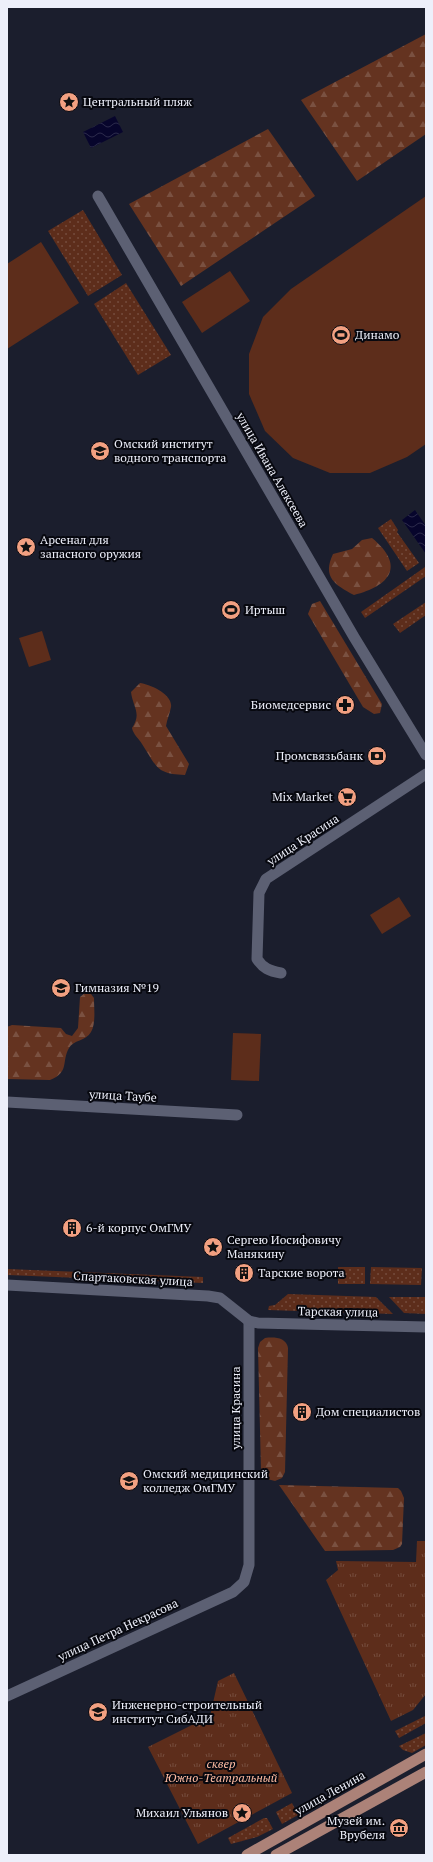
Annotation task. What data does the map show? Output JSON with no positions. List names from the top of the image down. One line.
{"streets":{"main road":["улица Ленина"],"street":["улица Ивана Алексеева","улица Красина","улица Таубе","Спартаковская улица","Тарская улица","улица Петра Некрасова"]},"crossings":[["улица Красина","Спартаковская улица"],["улица Красина","Тарская улица"],["улица Красина","улица Петра Некрасова"],["Спартаковская улица","Тарская улица"]],"parks":["сквер Южно-Театральный"],"places":{"place":["Центральный пляж","Арсенал для запасного оружия","Сергею Иосифовичу Манякину","Михаил Ульянов"],"sports":["Динамо","Иртыш"],"school or university":["Омский институт водного транспорта","Гимназия №19","Омский медицинский колледж ОмГМУ","Инженерно-строительный институт СибАДИ"],"pharmacy":["Биомедсервис"],"bank":["Промсвязьбанк"],"supermarket":["Mix Market"],"building":["6-й корпус ОмГМУ","Тарские ворота","Дом специалистов"],"museum":["Музей им. Врубеля"]}}
